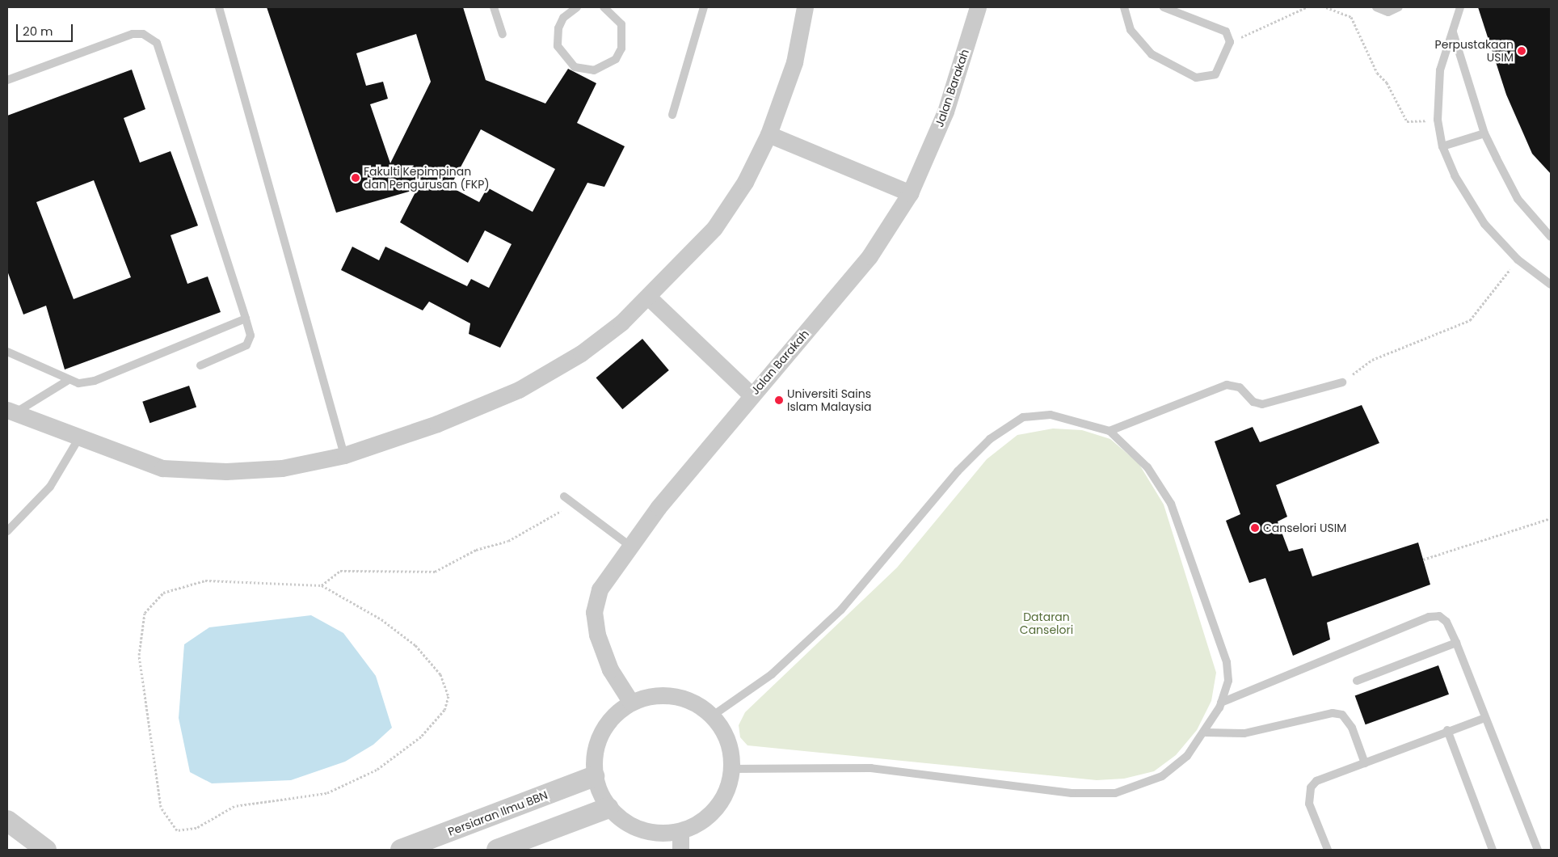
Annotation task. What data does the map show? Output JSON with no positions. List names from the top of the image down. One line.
{"streets":{"street":["Jalan Barakah","Persiaran Ilmu BBN"]},"crossings":[["Jalan Barakah","Persiaran Ilmu BBN"]],"parks":["Dataran Canselori"],"places":["Perpustakaan USIM","Fakulti Kepimpinan dan Pengurusan (FKP)","Universiti Sains Islam Malaysia","Canselori USIM"],"scale_bar":"20 m"}
